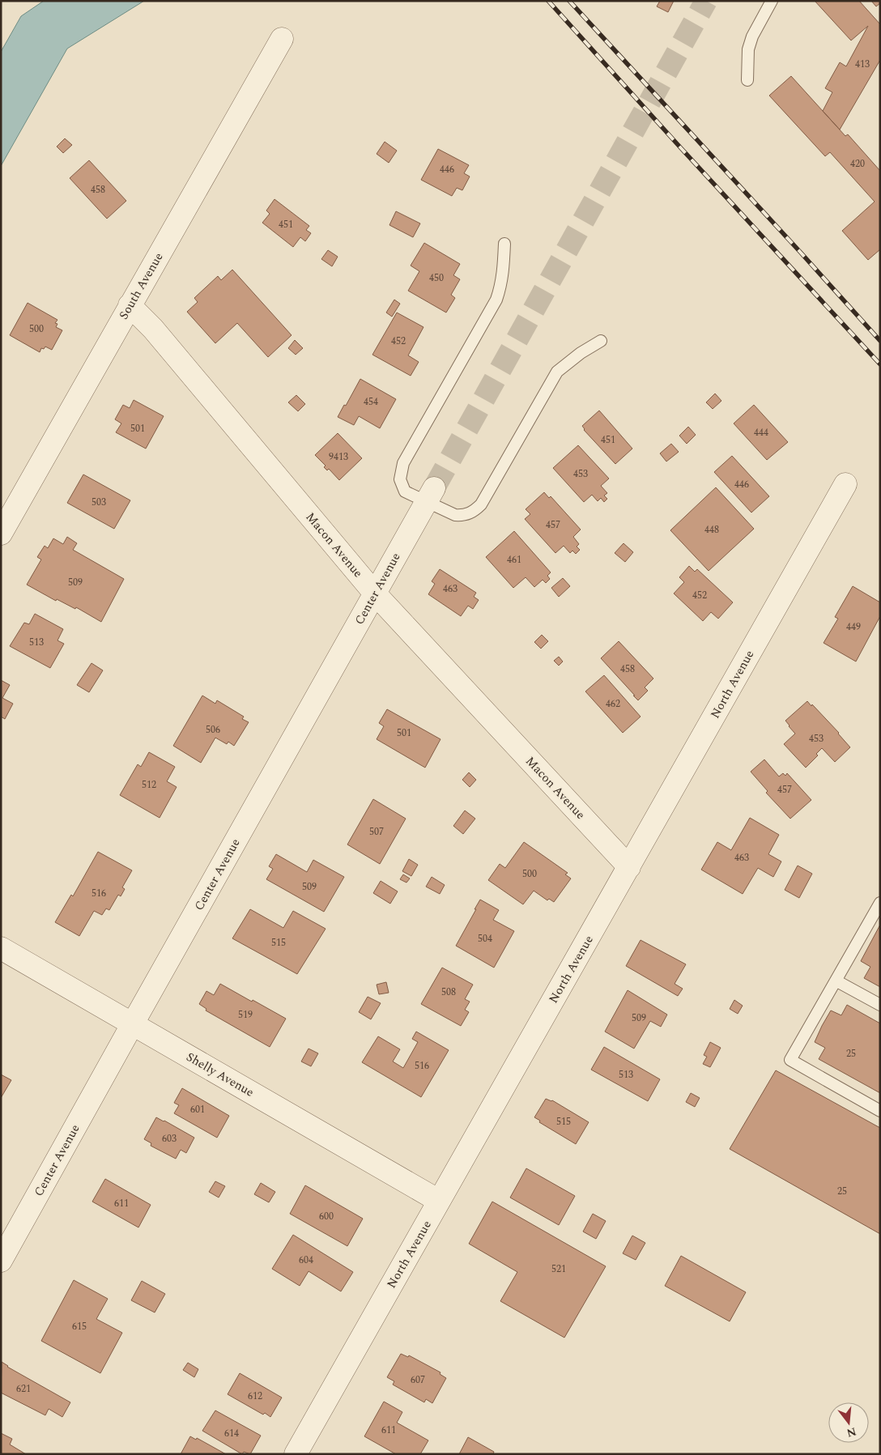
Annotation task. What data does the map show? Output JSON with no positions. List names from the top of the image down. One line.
{"streets":{"street":["South Avenue","Macon Avenue","Center Avenue","North Avenue","Shelly Avenue"]},"crossings":[["South Avenue","Macon Avenue"],["Macon Avenue","Center Avenue"],["Macon Avenue","North Avenue"],["Center Avenue","Shelly Avenue"],["North Avenue","Shelly Avenue"]],"house_numbers":["413","420","446","458","451","450","500","452","454","501","444","451","9413","453","446","503","457","448","461","509","463","452","449","513","458","462","506","501","453","512","457","507","463","500","509","516","504","515","508","519","509","25","516","513","601","515","603","25","611","600","604","521","615","607","621","612","611","614"],"north":"bottom"}
